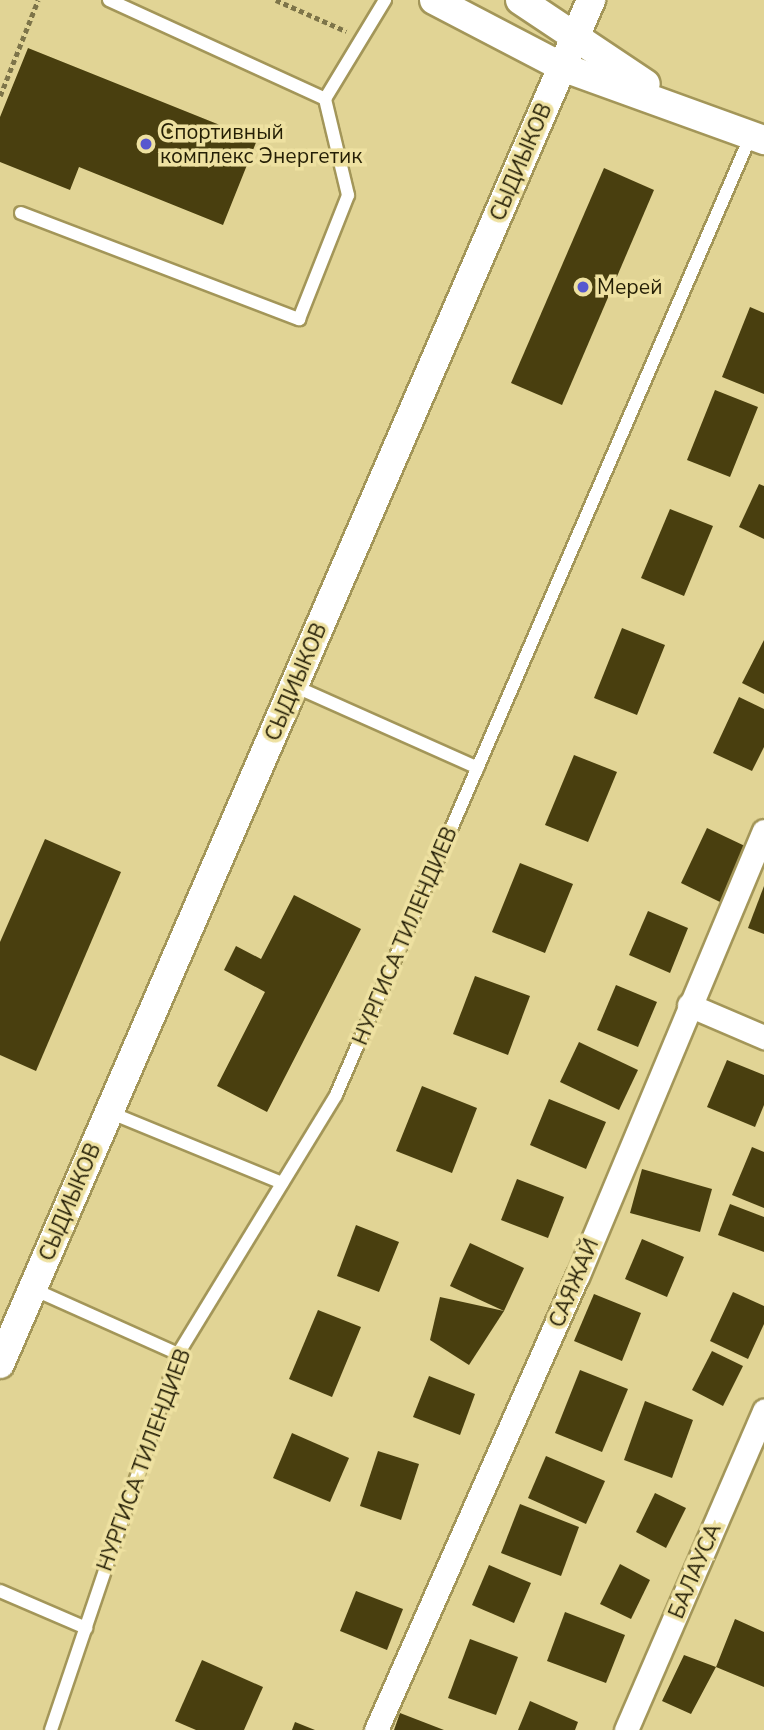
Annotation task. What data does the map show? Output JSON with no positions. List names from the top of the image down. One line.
{"streets":{"street":["СЫДИЫКОВ","САЯЖАЙ","БАЛАУСА"],"lane":["НУРГИСА ТИЛЕНДИЕВ"]},"places":["Спортивный комплекс Энергетик","Мерей"]}
